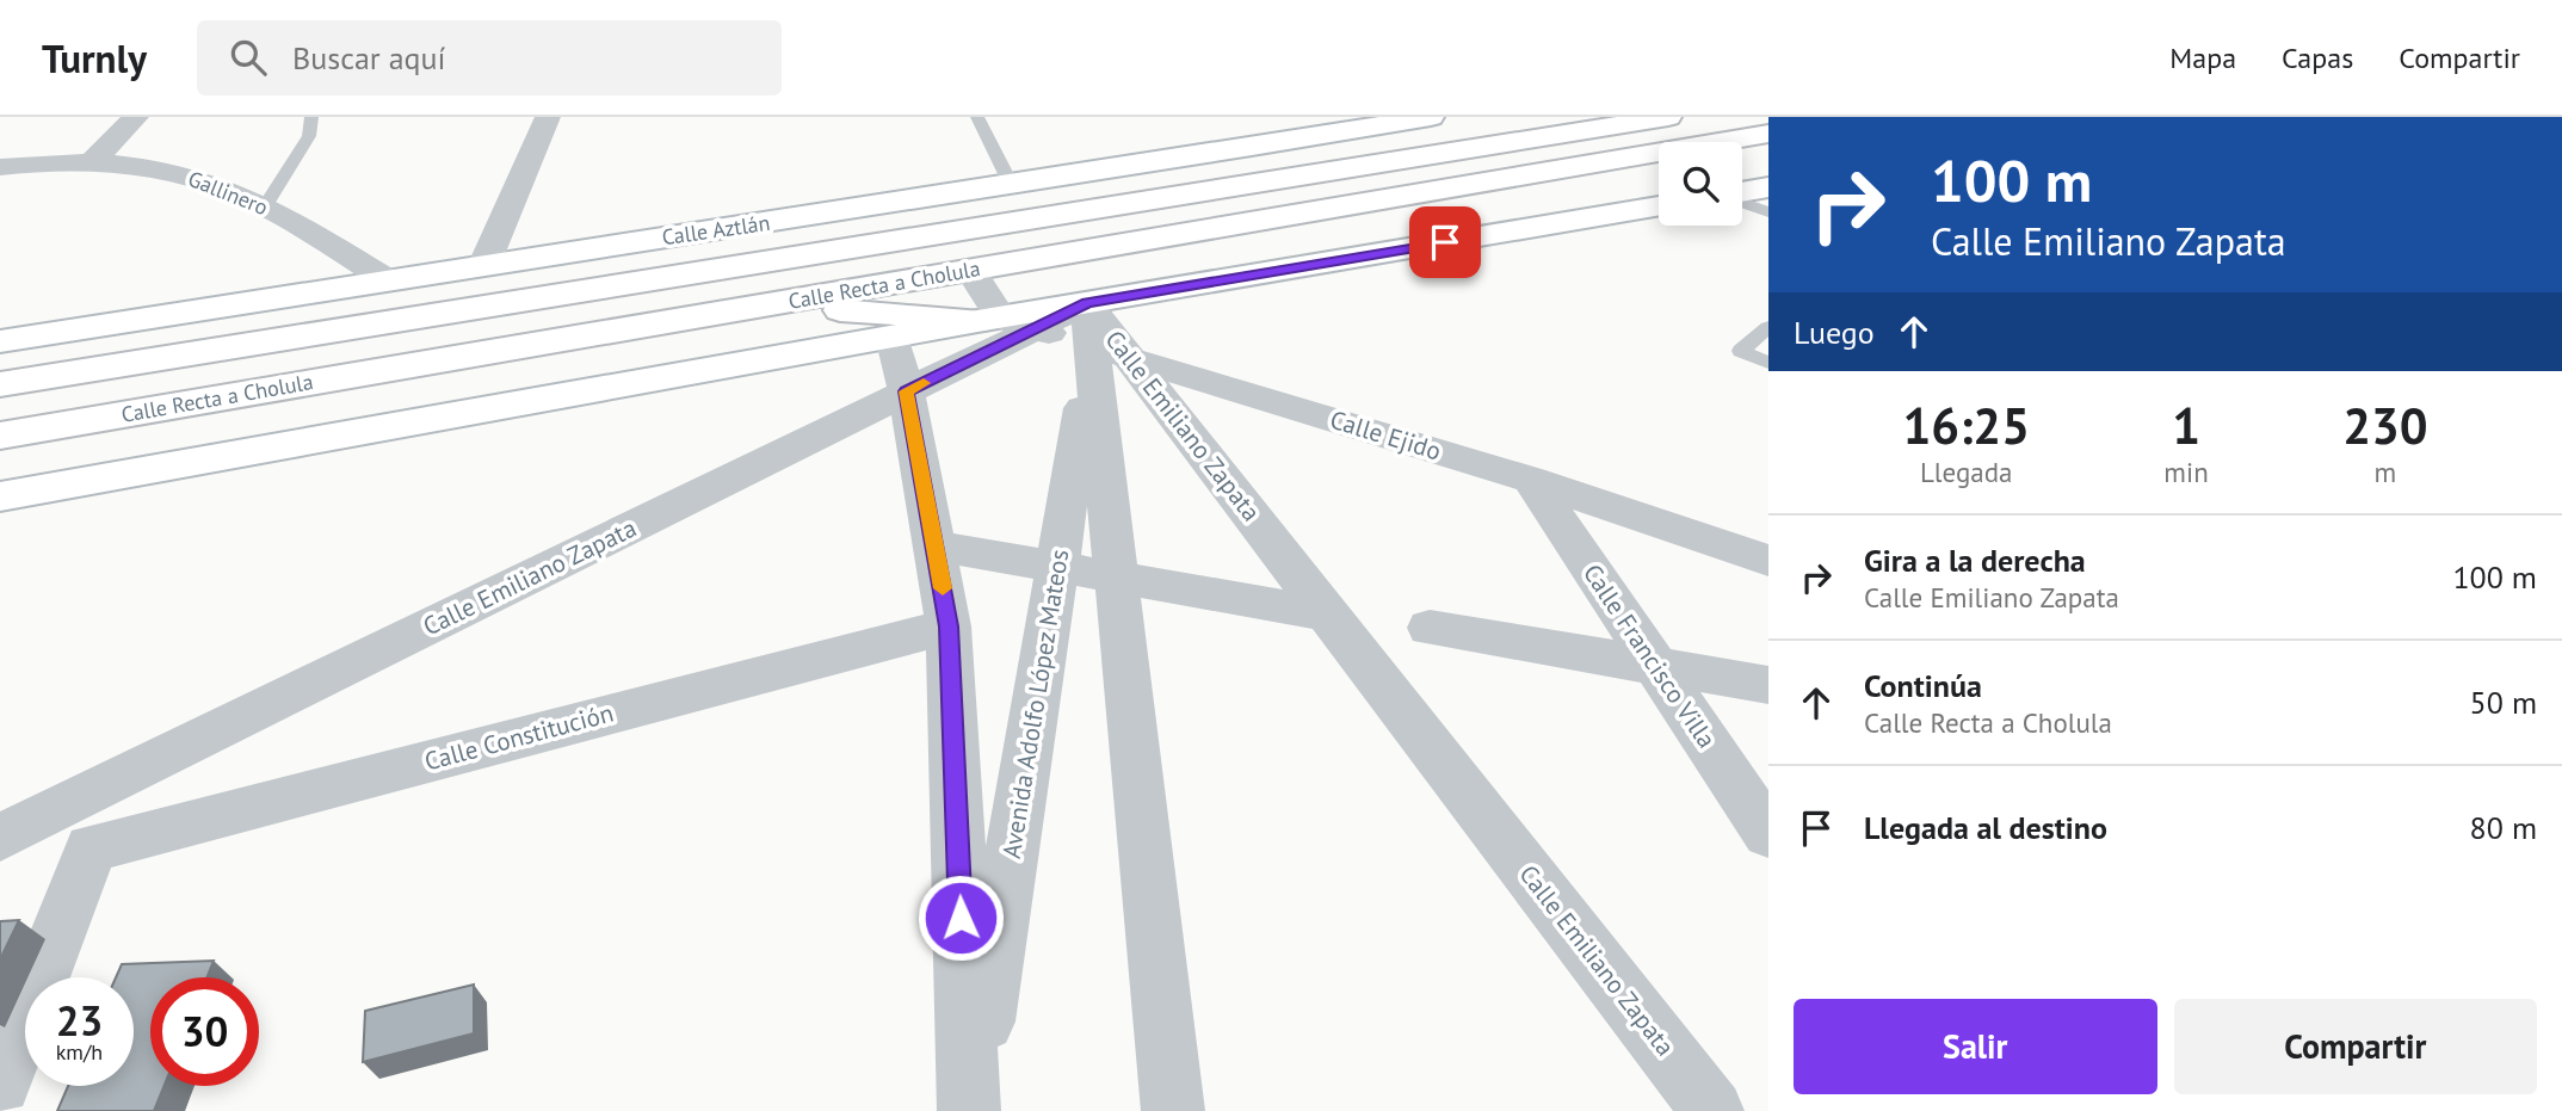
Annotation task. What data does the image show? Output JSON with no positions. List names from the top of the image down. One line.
{"streets":{"main road":["Calle Aztlán","Calle Recta a Cholula"],"street":["Gallinero","Calle Emiliano Zapata","Calle Ejido","Calle Francisco Villa","Avenida Adolfo López Mateos","Calle Constitución"]},"crossings":[["Gallinero","Calle Aztlán"],["Calle Emiliano Zapata","Calle Ejido"],["Calle Emiliano Zapata","Avenida Adolfo López Mateos"],["Calle Ejido","Calle Francisco Villa"],["Calle Ejido","Avenida Adolfo López Mateos"],["Avenida Adolfo López Mateos","Calle Constitución"]],"page":{"header":"Turnly","search":"Buscar aquí","nav":["Mapa","Capas","Compartir"],"turn":["100 m","Calle Emiliano Zapata"],"then":"Luego","eta":["16:25","Llegada","1","min","230","m"],"list":[{"name":"Gira a la derecha","note":"Calle Emiliano Zapata","value":"100 m"},{"name":"Continúa","note":"Calle Recta a Cholula","value":"50 m"},{"name":"Llegada al destino","value":"80 m"}],"speed":"23 km/h","limit":"30","buttons":["Salir","Compartir"]}}
